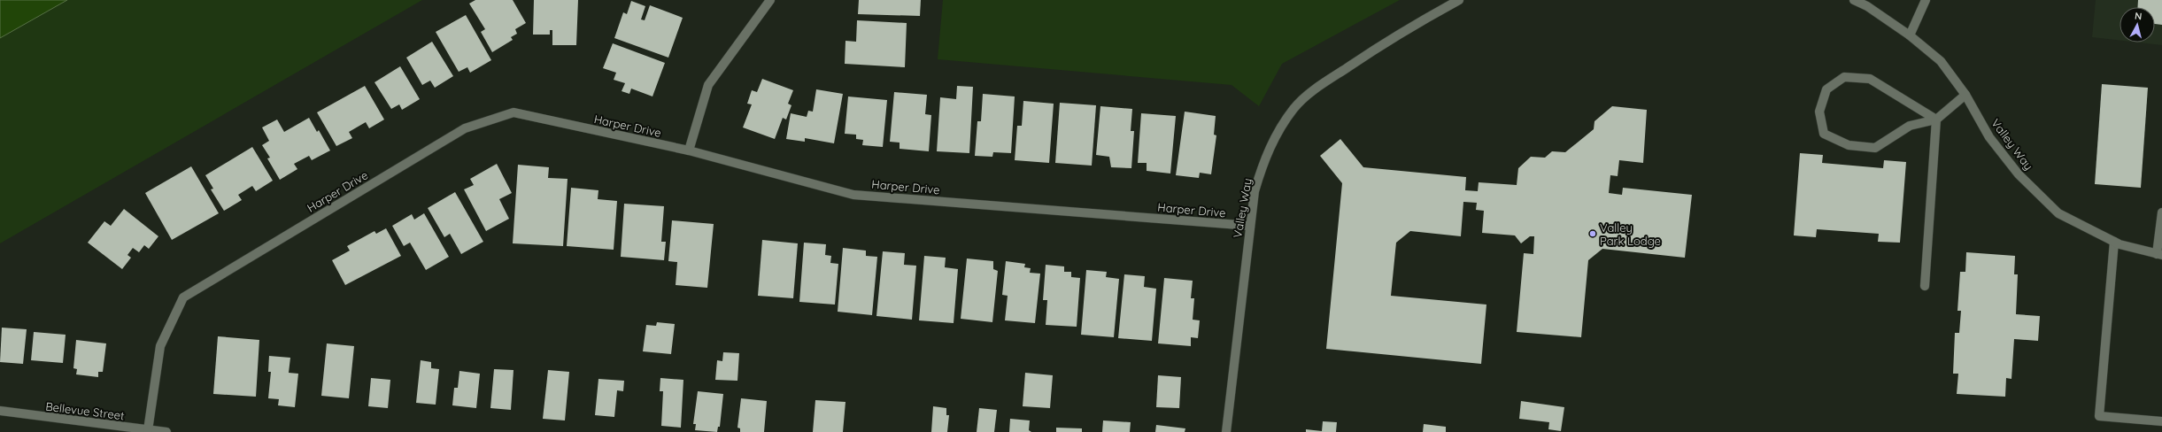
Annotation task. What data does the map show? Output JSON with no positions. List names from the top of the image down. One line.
{"streets":{"street":["Harper Drive","Valley Way","Bellevue Street"]},"crossings":[["Harper Drive","Valley Way"],["Harper Drive","Bellevue Street"]],"places":["Valley Park Lodge"],"north":"top"}
